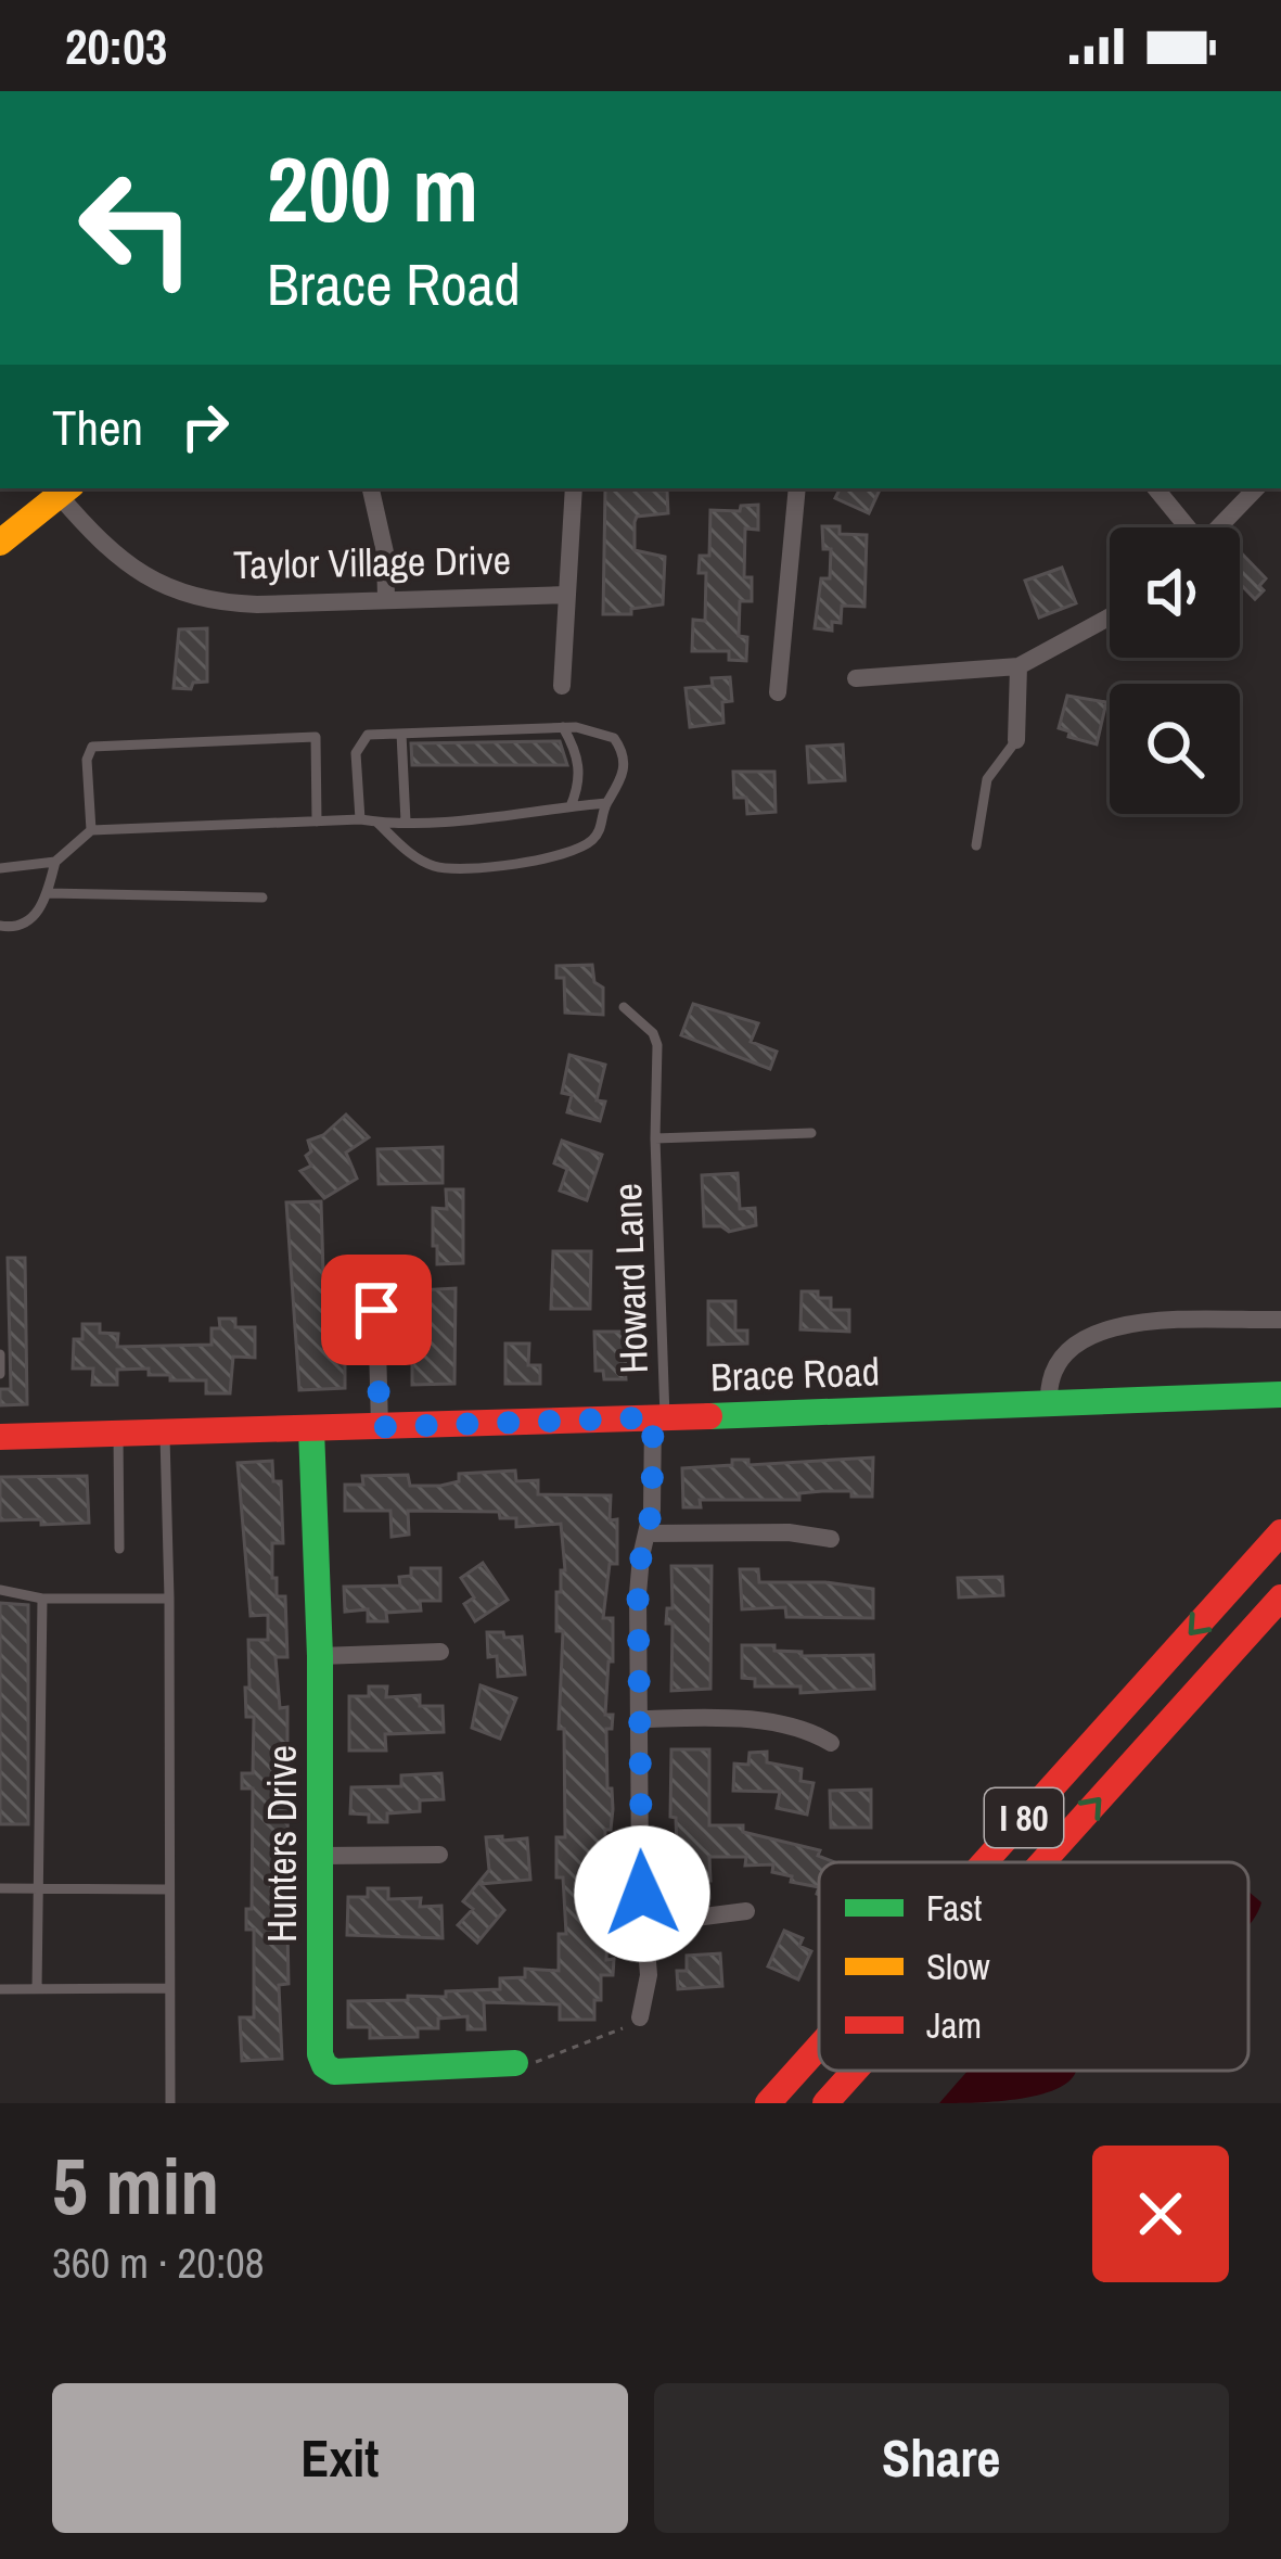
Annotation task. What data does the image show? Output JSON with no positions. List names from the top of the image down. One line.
{"streets":{"main road":["Brace Road","I 80","Hunters Drive"],"street":["Taylor Village Drive"],"lane":["Howard Lane"]},"crossings":[["Howard Lane","Brace Road"],["Brace Road","Hunters Drive"]],"legend":["Fast","Slow","Jam"],"page":{"status":"20:03","turn":["200 m","Brace Road"],"then":"Then","heading":["5 min","360 m · 20:08"],"buttons":["Exit","Share"]}}
